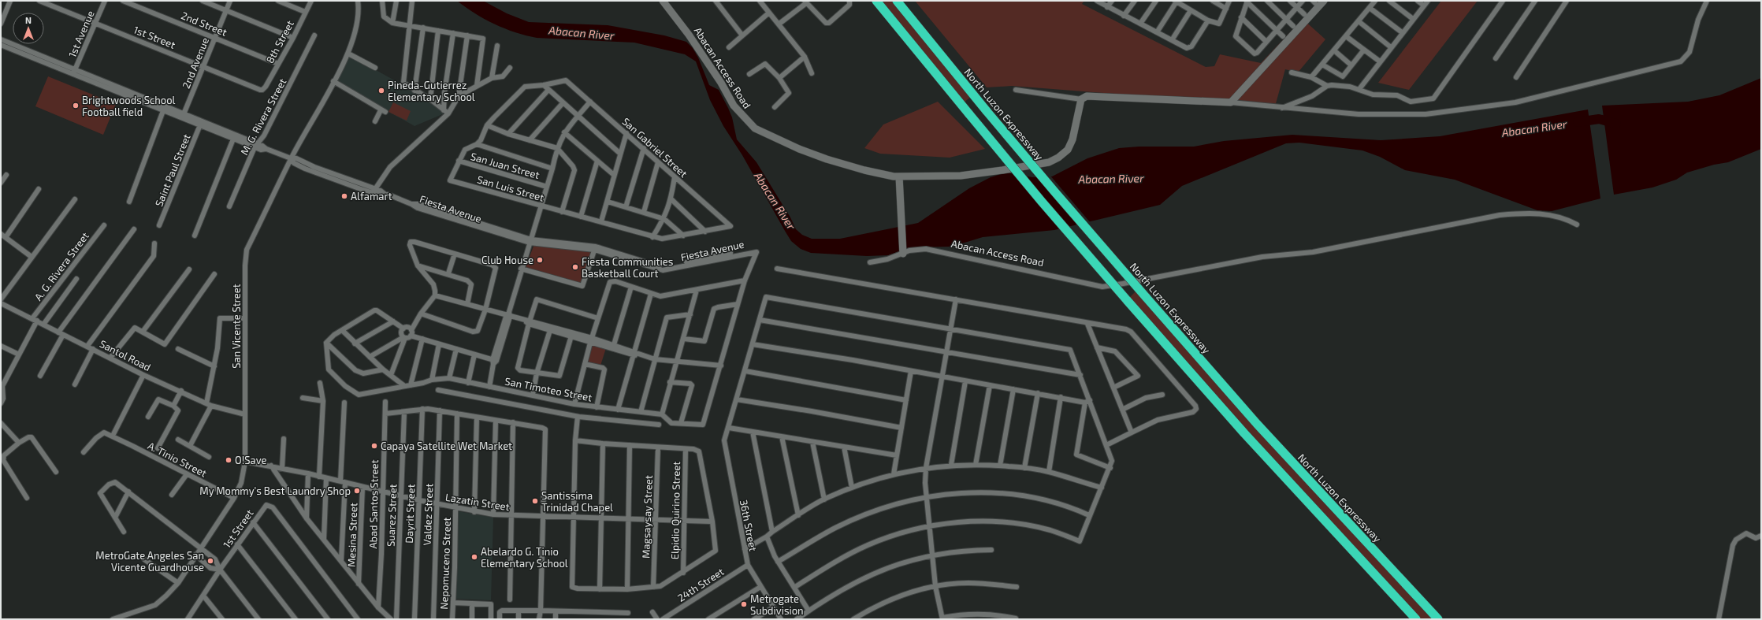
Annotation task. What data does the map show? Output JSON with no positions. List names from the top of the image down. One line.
{"streets":{"highway":["North Luzon Expressway"],"street":["2nd Street","1st Avenue","1st Street","8th Street","2nd Avenue","Abacan Access Road","M. G. Rivera Street","San Gabriel Street","San Juan Street","Saint Paul Street","San Luis Street","Fiesta Avenue","A. G. Rivera Street","San Vicente Street","Santol Road","San Timoteo Street","A. Tinio Street","Lazatin Street","Abad Santos Street","Elpidio Quirino Street","Dayrit Street","Valdez Street","Suarez Street","Magsaysay Street","36th Street","Mesina Street","Nepomuceno Street","24th Street"]},"crossings":[["2nd Street","8th Street"],["2nd Street","2nd Avenue"],["1st Avenue","1st Street"],["1st Street","8th Street"],["1st Street","2nd Avenue"],["M. G. Rivera Street","Fiesta Avenue"],["San Gabriel Street","San Luis Street"],["San Juan Street","San Luis Street"],["Saint Paul Street","Fiesta Avenue"],["Fiesta Avenue","San Vicente Street"],["A. G. Rivera Street","Santol Road"],["San Vicente Street","Santol Road"],["San Vicente Street","A. Tinio Street"],["San Vicente Street","Lazatin Street"],["Lazatin Street","Abad Santos Street"],["Lazatin Street","Elpidio Quirino Street"],["Lazatin Street","Dayrit Street"],["Lazatin Street","Valdez Street"],["Lazatin Street","Suarez Street"],["Lazatin Street","Magsaysay Street"],["Lazatin Street","Mesina Street"],["Lazatin Street","Nepomuceno Street"],["36th Street","24th Street"]],"water":["Abacan River"],"places":["Pineda-Gutierrez Elementary School","Brightwoods School Football field","Alfamart","Club House","Fiesta Communities Basketball Court","Capaya Satellite Wet Market","O!Save","My Mommy's Best Laundry Shop","Santissima Trinidad Chapel","Abelardo G. Tinio Elementary School","MetroGate Angeles San Vicente Guardhouse","Metrogate Subdivision"],"north":"top"}
